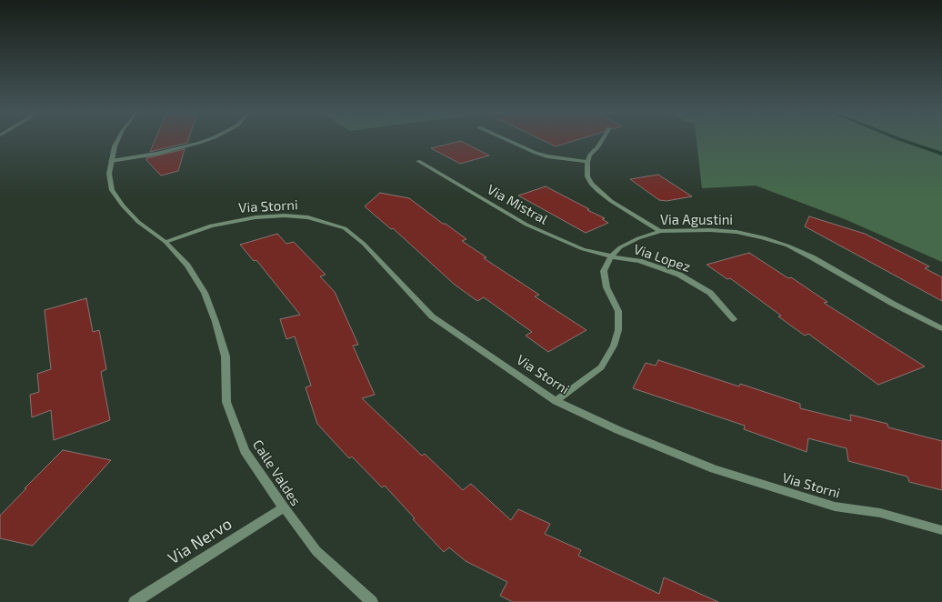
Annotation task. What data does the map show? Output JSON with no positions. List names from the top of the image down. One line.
{"streets":{"street":["Via Mistral","Via Storni","Via Agustini","Via Lopez","Calle Valdes","Via Nervo"]},"crossings":[["Via Mistral","Via Agustini"],["Via Mistral","Via Lopez"],["Via Storni","Via Agustini"],["Via Storni","Calle Valdes"],["Via Agustini","Via Lopez"],["Calle Valdes","Via Nervo"]]}
